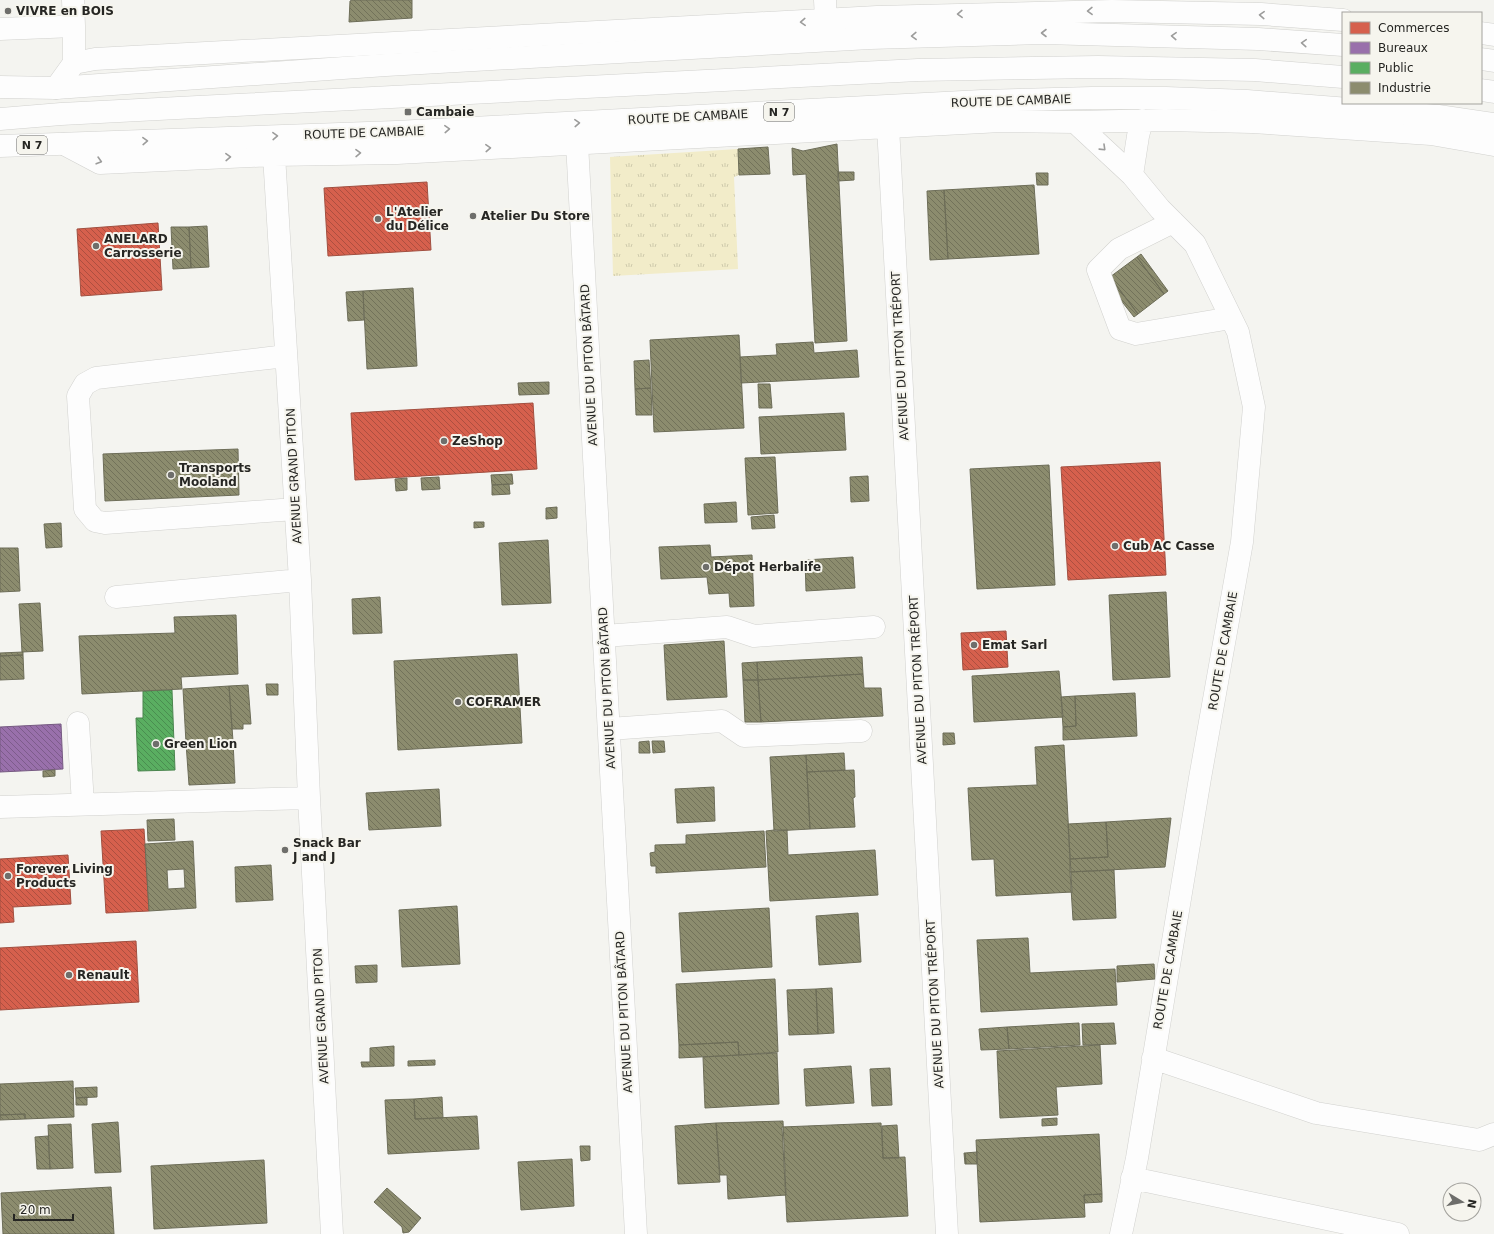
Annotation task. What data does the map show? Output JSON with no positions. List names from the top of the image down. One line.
{"streets":{"street":["ROUTE DE CAMBAIE","N 7","AVENUE DU PITON TRÉPORT","AVENUE DU PITON BÂTARD","AVENUE GRAND PITON"]},"places":{"other":["VIVRE en BOIS","Atelier Du Store","L'Atelier du Délice","ANELARD Carrosserie","ZeShop","Transports Mooland","Cub AC Casse","Dépot Herbalife","Emat Sarl","COFRAMER","Green Lion","Snack Bar J and J","Forever Living Products","Renault"],"transit":["Cambaie"]},"legend":["Commerces","Bureaux","Public","Industrie"],"scale_bar":"20 m","north":"right"}
